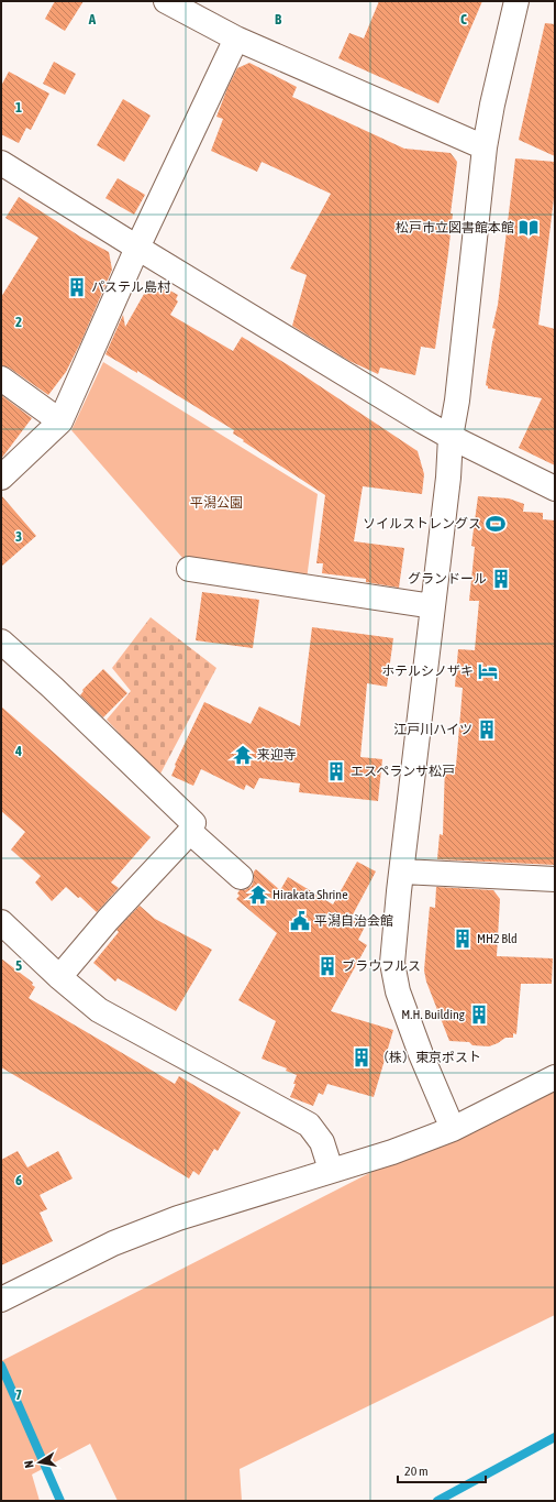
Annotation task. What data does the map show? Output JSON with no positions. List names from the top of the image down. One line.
{"parks":["平潟公園"],"places":{"library":["松戸市立図書館本館"],"building":["パステル島村","グランドール","江戸川ハイツ","エスペランサ松戸","MH2 Bld","ブラウフルス","M.H. Building","（株）東京ポスト"],"sports":["ソイルストレングス"],"hotel":["ホテルシノザキ"],"temple":["来迎寺","Hirakata Shrine"],"public building":["平潟自治会館"]},"scale_bar":"20 m","north":"left","grid":{"columns":["A","B","C"],"rows":["1","2","3","4","5","6","7"]}}
